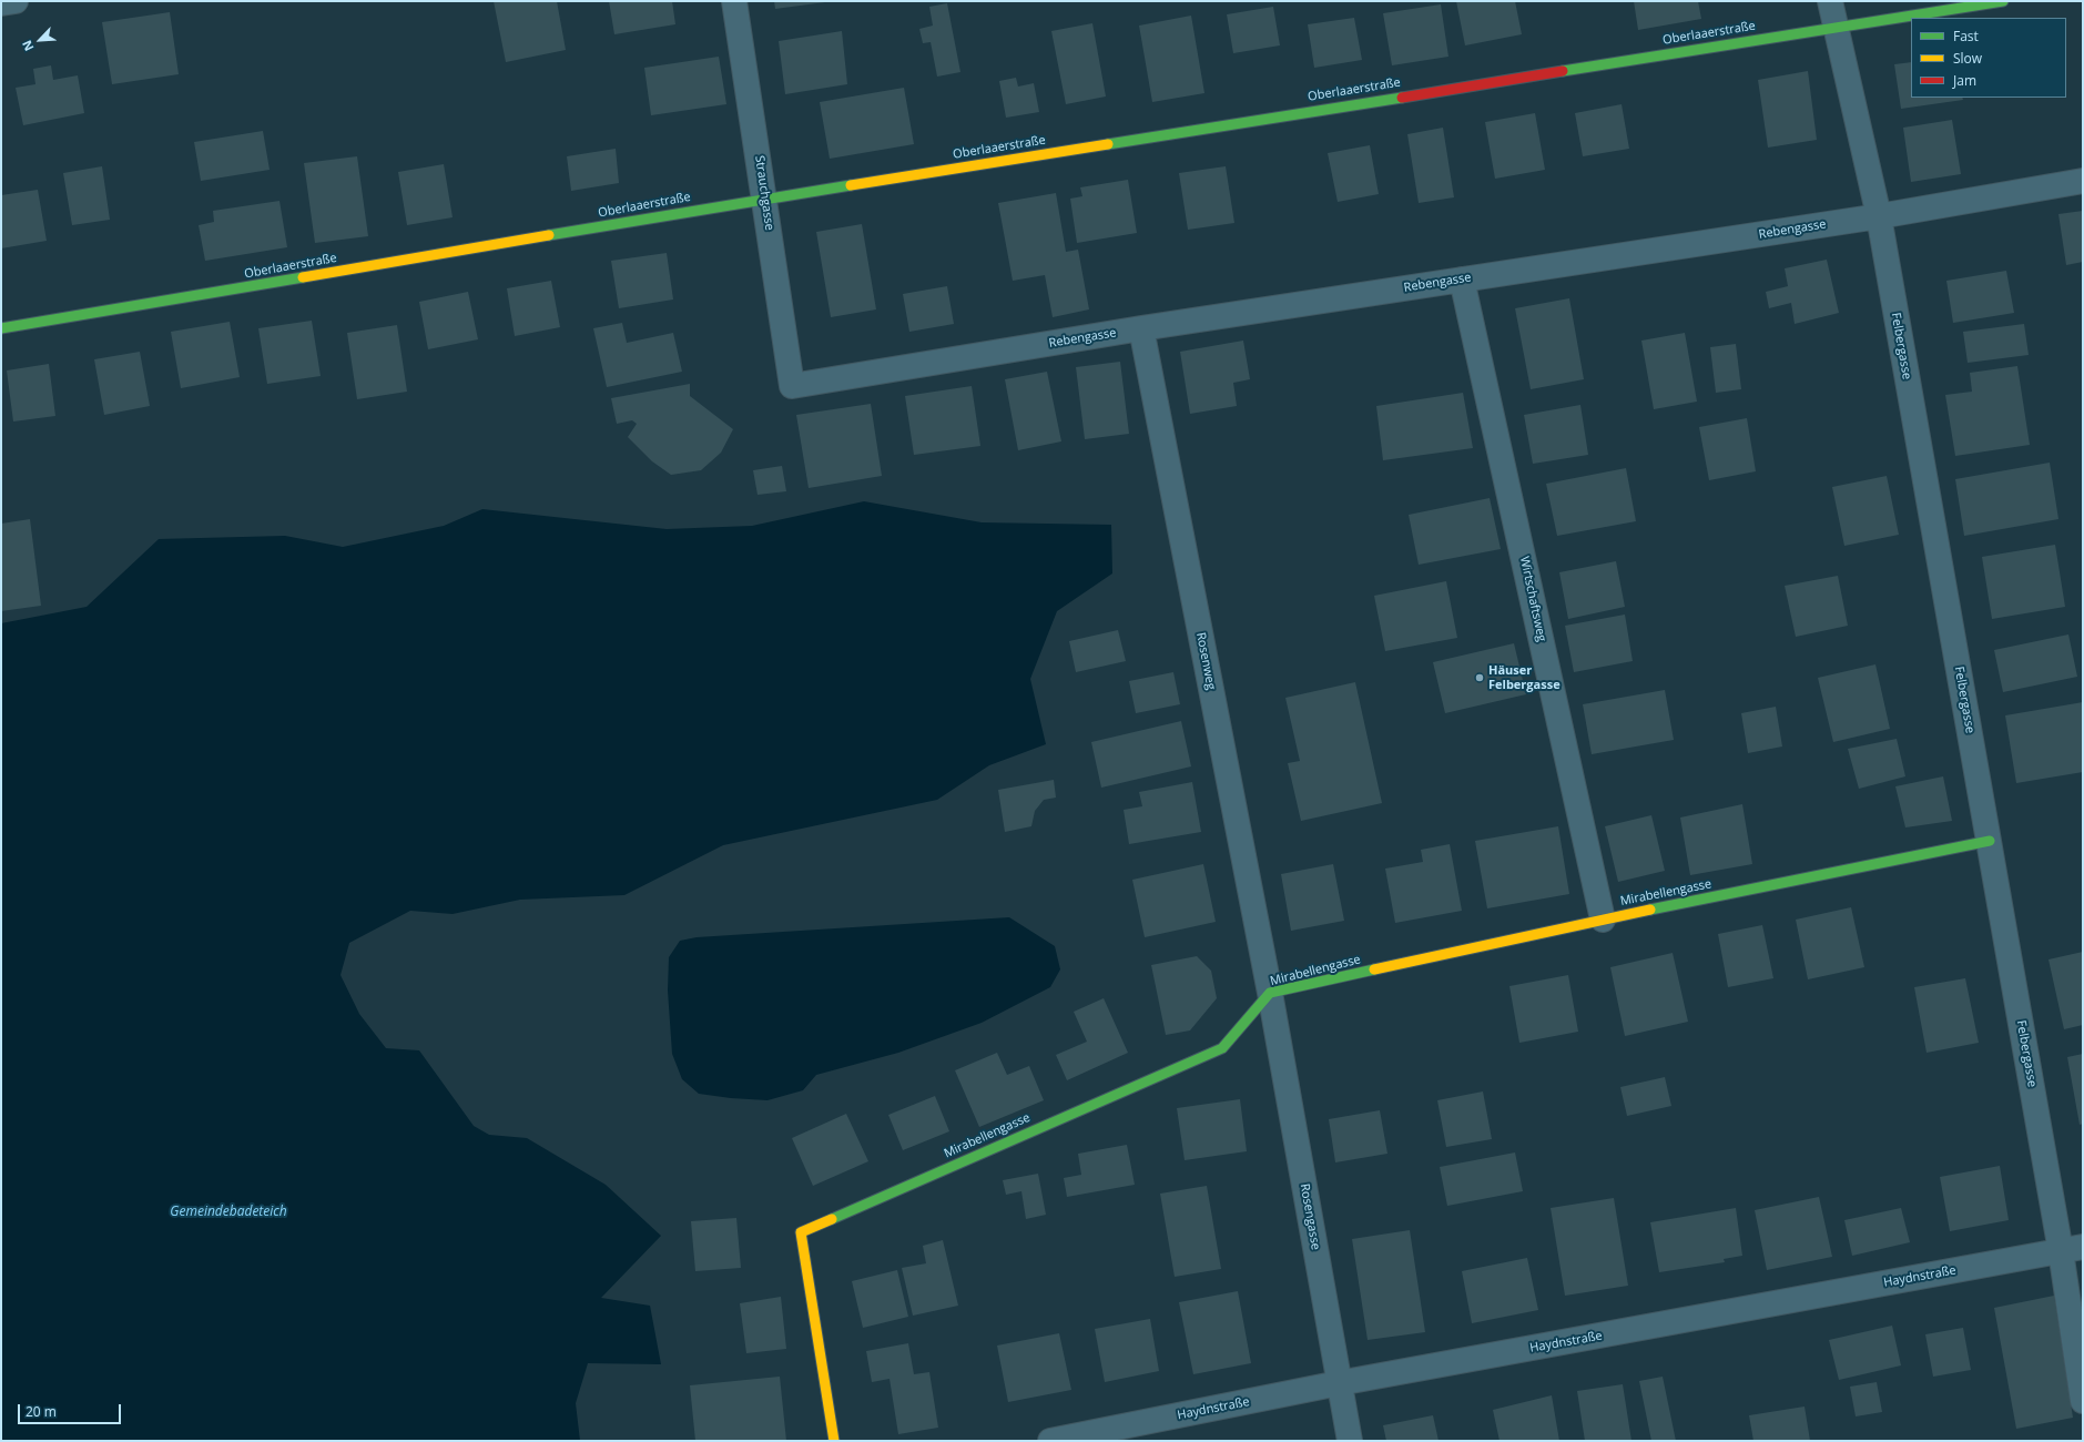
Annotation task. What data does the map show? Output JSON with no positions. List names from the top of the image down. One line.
{"streets":{"street":["Oberlaaerstraße","Strauchgasse","Rebengasse","Felbergasse","Wirtschaftsweg","Rosenweg","Mirabellengasse","Rosengasse","Haydnstraße"]},"crossings":[["Oberlaaerstraße","Strauchgasse"],["Oberlaaerstraße","Felbergasse"],["Strauchgasse","Rebengasse"],["Rebengasse","Felbergasse"],["Rebengasse","Wirtschaftsweg"],["Rebengasse","Rosenweg"],["Felbergasse","Mirabellengasse"],["Felbergasse","Haydnstraße"],["Wirtschaftsweg","Mirabellengasse"],["Rosenweg","Mirabellengasse"],["Rosenweg","Rosengasse"],["Mirabellengasse","Rosengasse"],["Rosengasse","Haydnstraße"]],"water":["Gemeindebadeteich"],"places":["Häuser Felbergasse"],"legend":["Fast","Slow","Jam"],"scale_bar":"20 m","north":"bottom left"}
